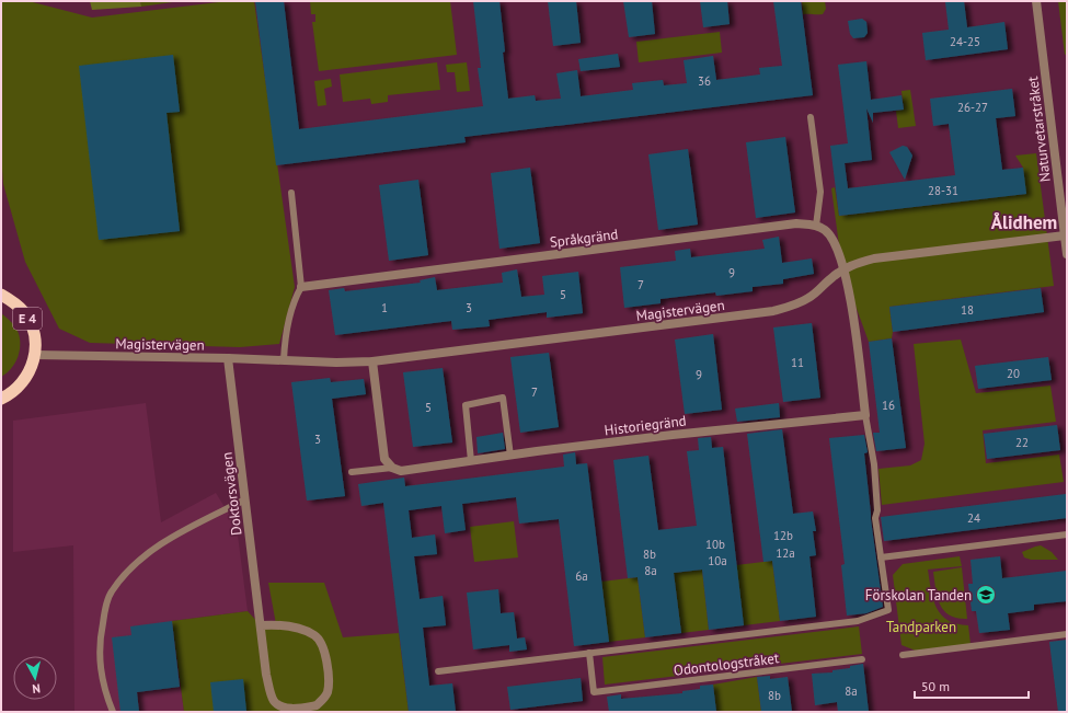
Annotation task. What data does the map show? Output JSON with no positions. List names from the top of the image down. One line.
{"streets":{"highway":["E 4"],"street":["Naturvetarstråket","Språkgränd","Magistervägen","Historiegränd","Doktorsvägen"],"lane":["Odontologstråket"]},"crossings":[["Naturvetarstråket","Magistervägen"],["Magistervägen","E 4"],["Magistervägen","Doktorsvägen"]],"districts":["Ålidhem"],"parks":["Tandparken"],"places":{"school or university":["Förskolan Tanden"]},"house_numbers":["24-25","36","26-27","28-31","9","7","5","1","3","18","11","20","9","7","16","5","3","22","24","12b","10b","12a","8b","10a","8a","6a","8a","8b"],"scale_bar":"50 m","north":"bottom"}
